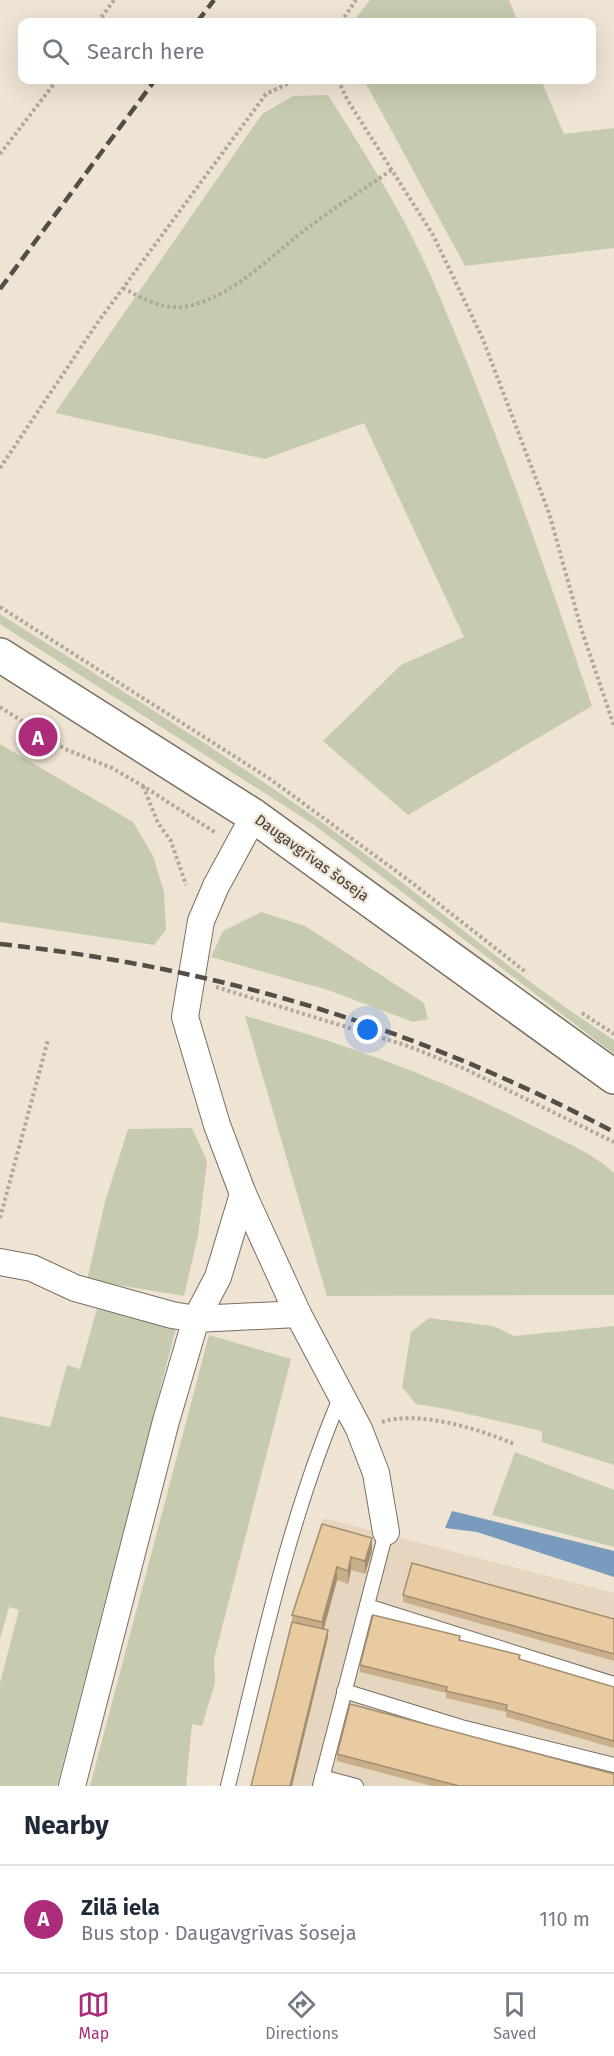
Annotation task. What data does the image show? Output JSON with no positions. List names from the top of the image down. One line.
{"streets":{"main road":["Daugavgrīvas šoseja"]},"page":{"search":"Search here","pins":"A","heading":"Nearby","list":[{"mark":"A","name":"Zilā iela","note":"Bus stop · Daugavgrīvas šoseja","value":"110 m"}],"nav":["Map","Directions","Saved"]}}
